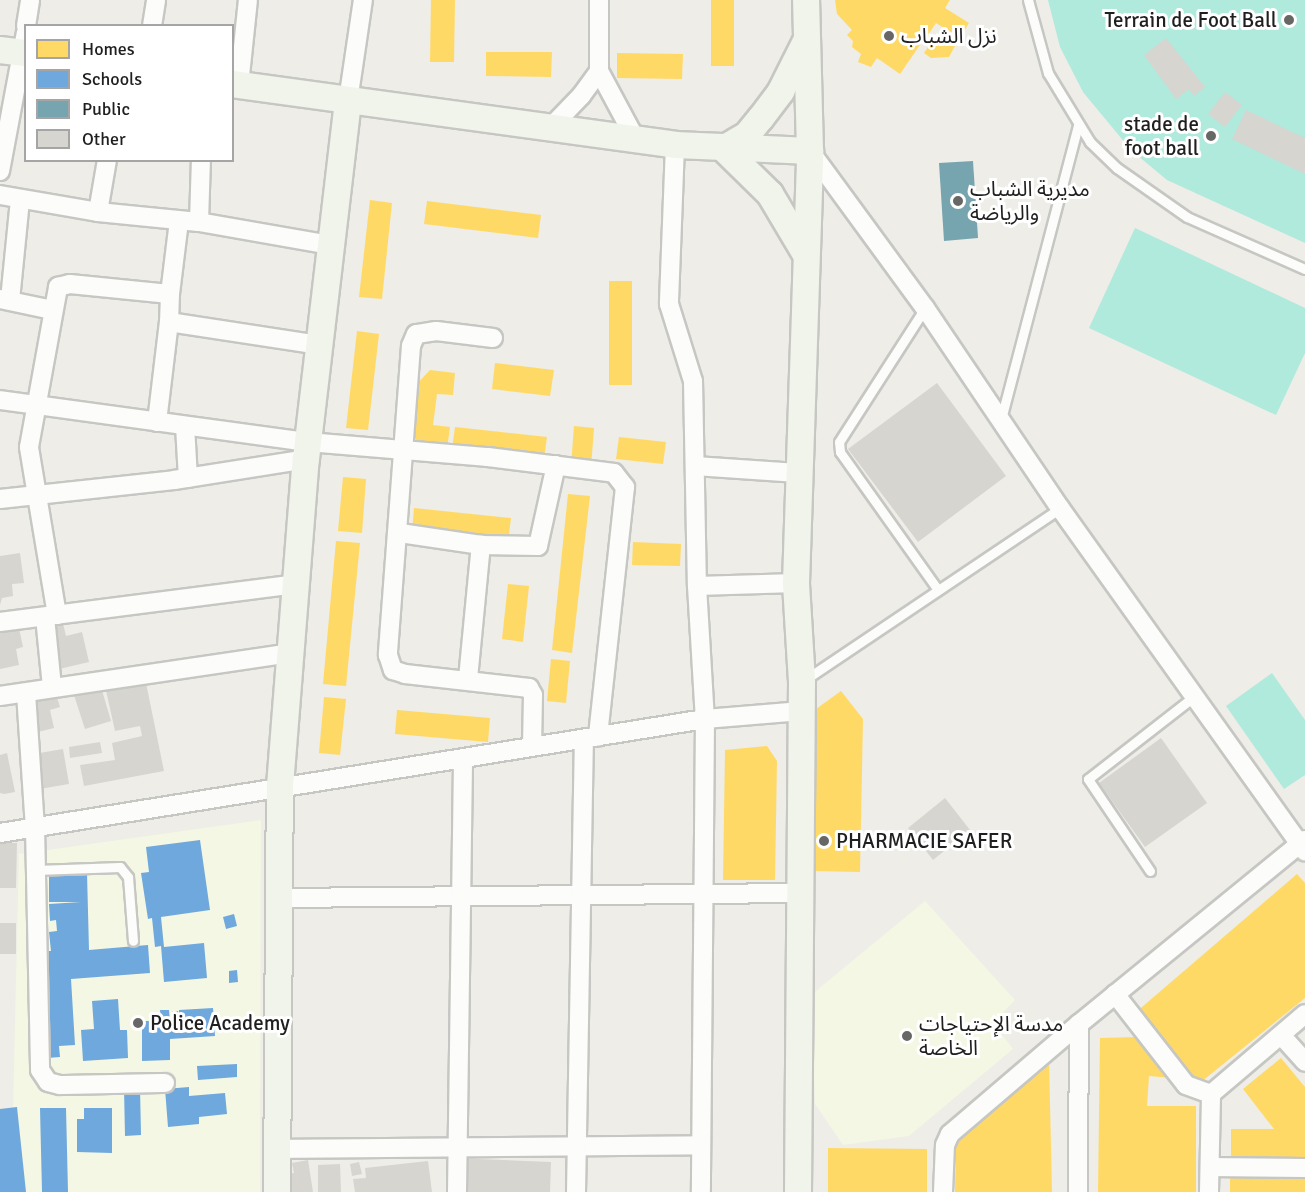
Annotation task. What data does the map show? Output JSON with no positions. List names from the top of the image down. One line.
{"places":["Terrain de Foot Ball","نزل الشباب","stade de foot ball","مديرية الشباب والرياضة","PHARMACIE SAFER","Police Academy","مدسة الإحتياجات الخاصة"],"legend":["Homes","Schools","Public","Other"]}
